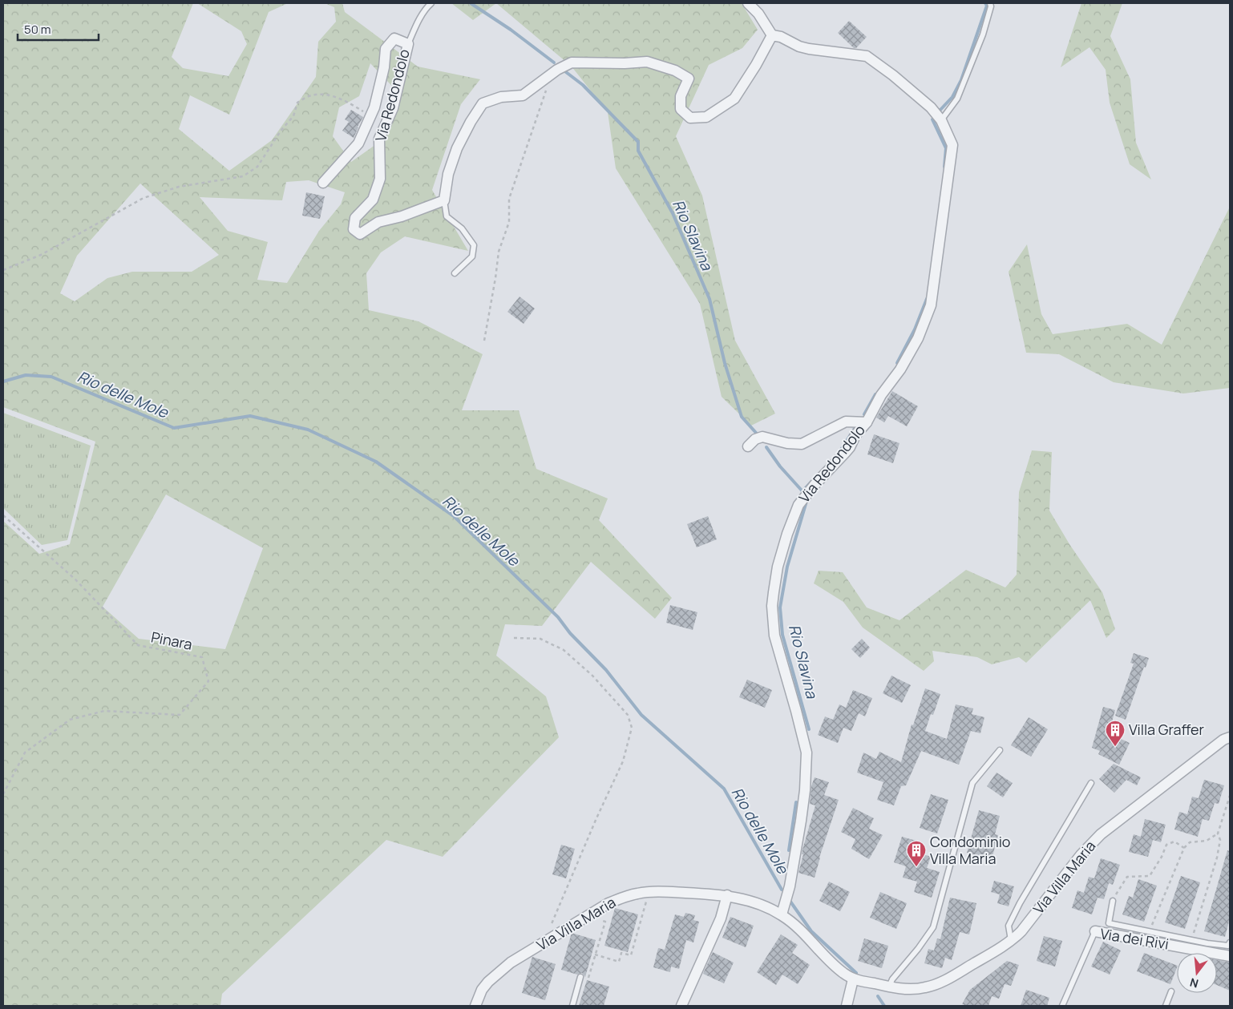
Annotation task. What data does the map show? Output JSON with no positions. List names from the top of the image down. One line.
{"streets":{"street":["Via Redondolo","Via Villa Maria","Via dei Rivi"],"path":["Pinara"]},"crossings":[["Via Redondolo","Via Villa Maria"]],"water":["Rio Slavina","Rio delle Mole"],"places":{"building":["Villa Graffer","Condominio Villa Maria"]},"scale_bar":"50 m","north":"bottom"}
